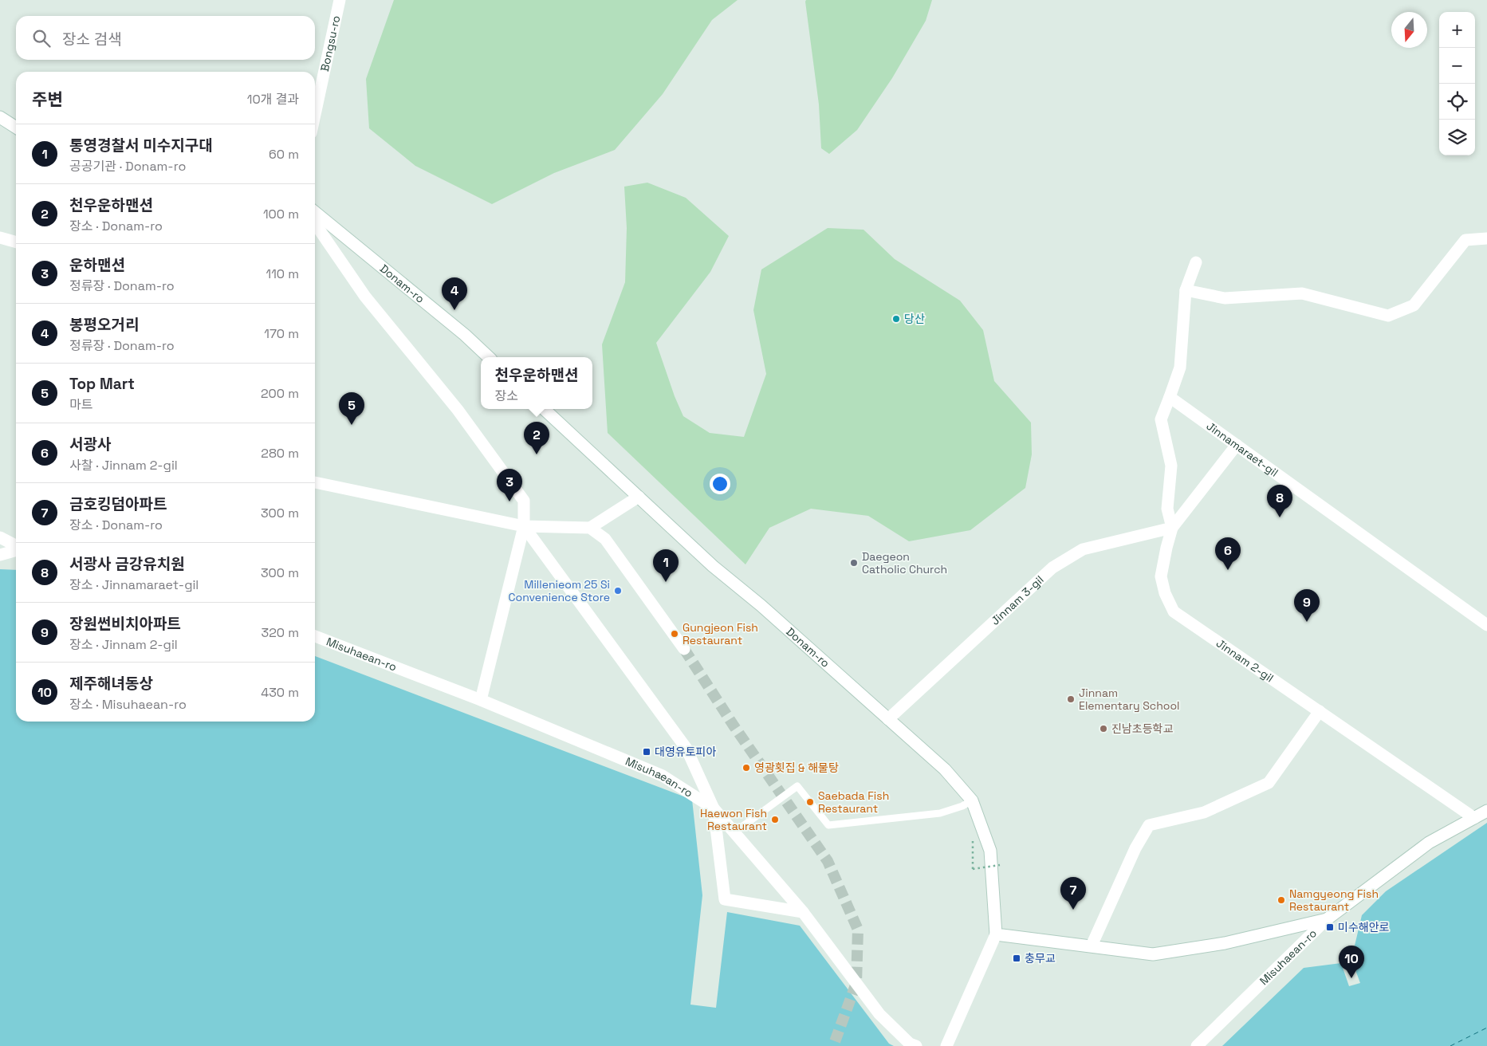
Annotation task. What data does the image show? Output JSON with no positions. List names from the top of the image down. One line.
{"streets":{"street":["Bongsu-ro","Donam-ro","Jinnamaraet-gil","Jinnam 3-gil","Misuhaean-ro","Jinnam 2-gil"]},"crossings":[["Donam-ro","Jinnam 3-gil"],["Jinnamaraet-gil","Jinnam 2-gil"],["Jinnam 3-gil","Jinnam 2-gil"],["Misuhaean-ro","Jinnam 2-gil"]],"places":{"other":["당산","Daegeon Catholic Church","Millenieom 25 Si Convenience Store","Gungjeon Fish Restaurant","Jinnam Elementary School","진남초등학교","영광횟집 & 해물탕","Saebada Fish Restaurant","Haewon Fish Restaurant","Namgyeong Fish Restaurant"],"transit":["대영유토피아","미수해안로","충무교"]},"north":"bottom","page":{"map_buttons":["+","−"],"search":"장소 검색","heading":["주변","10개 결과"],"list":[{"mark":"1","name":"통영경찰서 미수지구대","note":"공공기관 · Donam-ro","value":"60 m"},{"mark":"2","name":"천우운하맨션","note":"장소 · Donam-ro","value":"100 m"},{"mark":"3","name":"운하맨션","note":"정류장 · Donam-ro","value":"110 m"},{"mark":"4","name":"봉평오거리","note":"정류장 · Donam-ro","value":"170 m"},{"mark":"5","name":"Top Mart","note":"마트","value":"200 m"},{"mark":"6","name":"서광사","note":"사찰 · Jinnam 2-gil","value":"280 m"},{"mark":"7","name":"금호킹덤아파트","note":"장소 · Donam-ro","value":"300 m"},{"mark":"8","name":"서광사 금강유치원","note":"장소 · Jinnamaraet-gil","value":"300 m"},{"mark":"9","name":"장원썬비치아파트","note":"장소 · Jinnam 2-gil","value":"320 m"},{"mark":"10","name":"제주해녀동상","note":"장소 · Misuhaean-ro","value":"430 m"}],"pins":["4","5","2","3","8","6","1","9","7","10"],"popup":["천우운하맨션","장소"]}}
